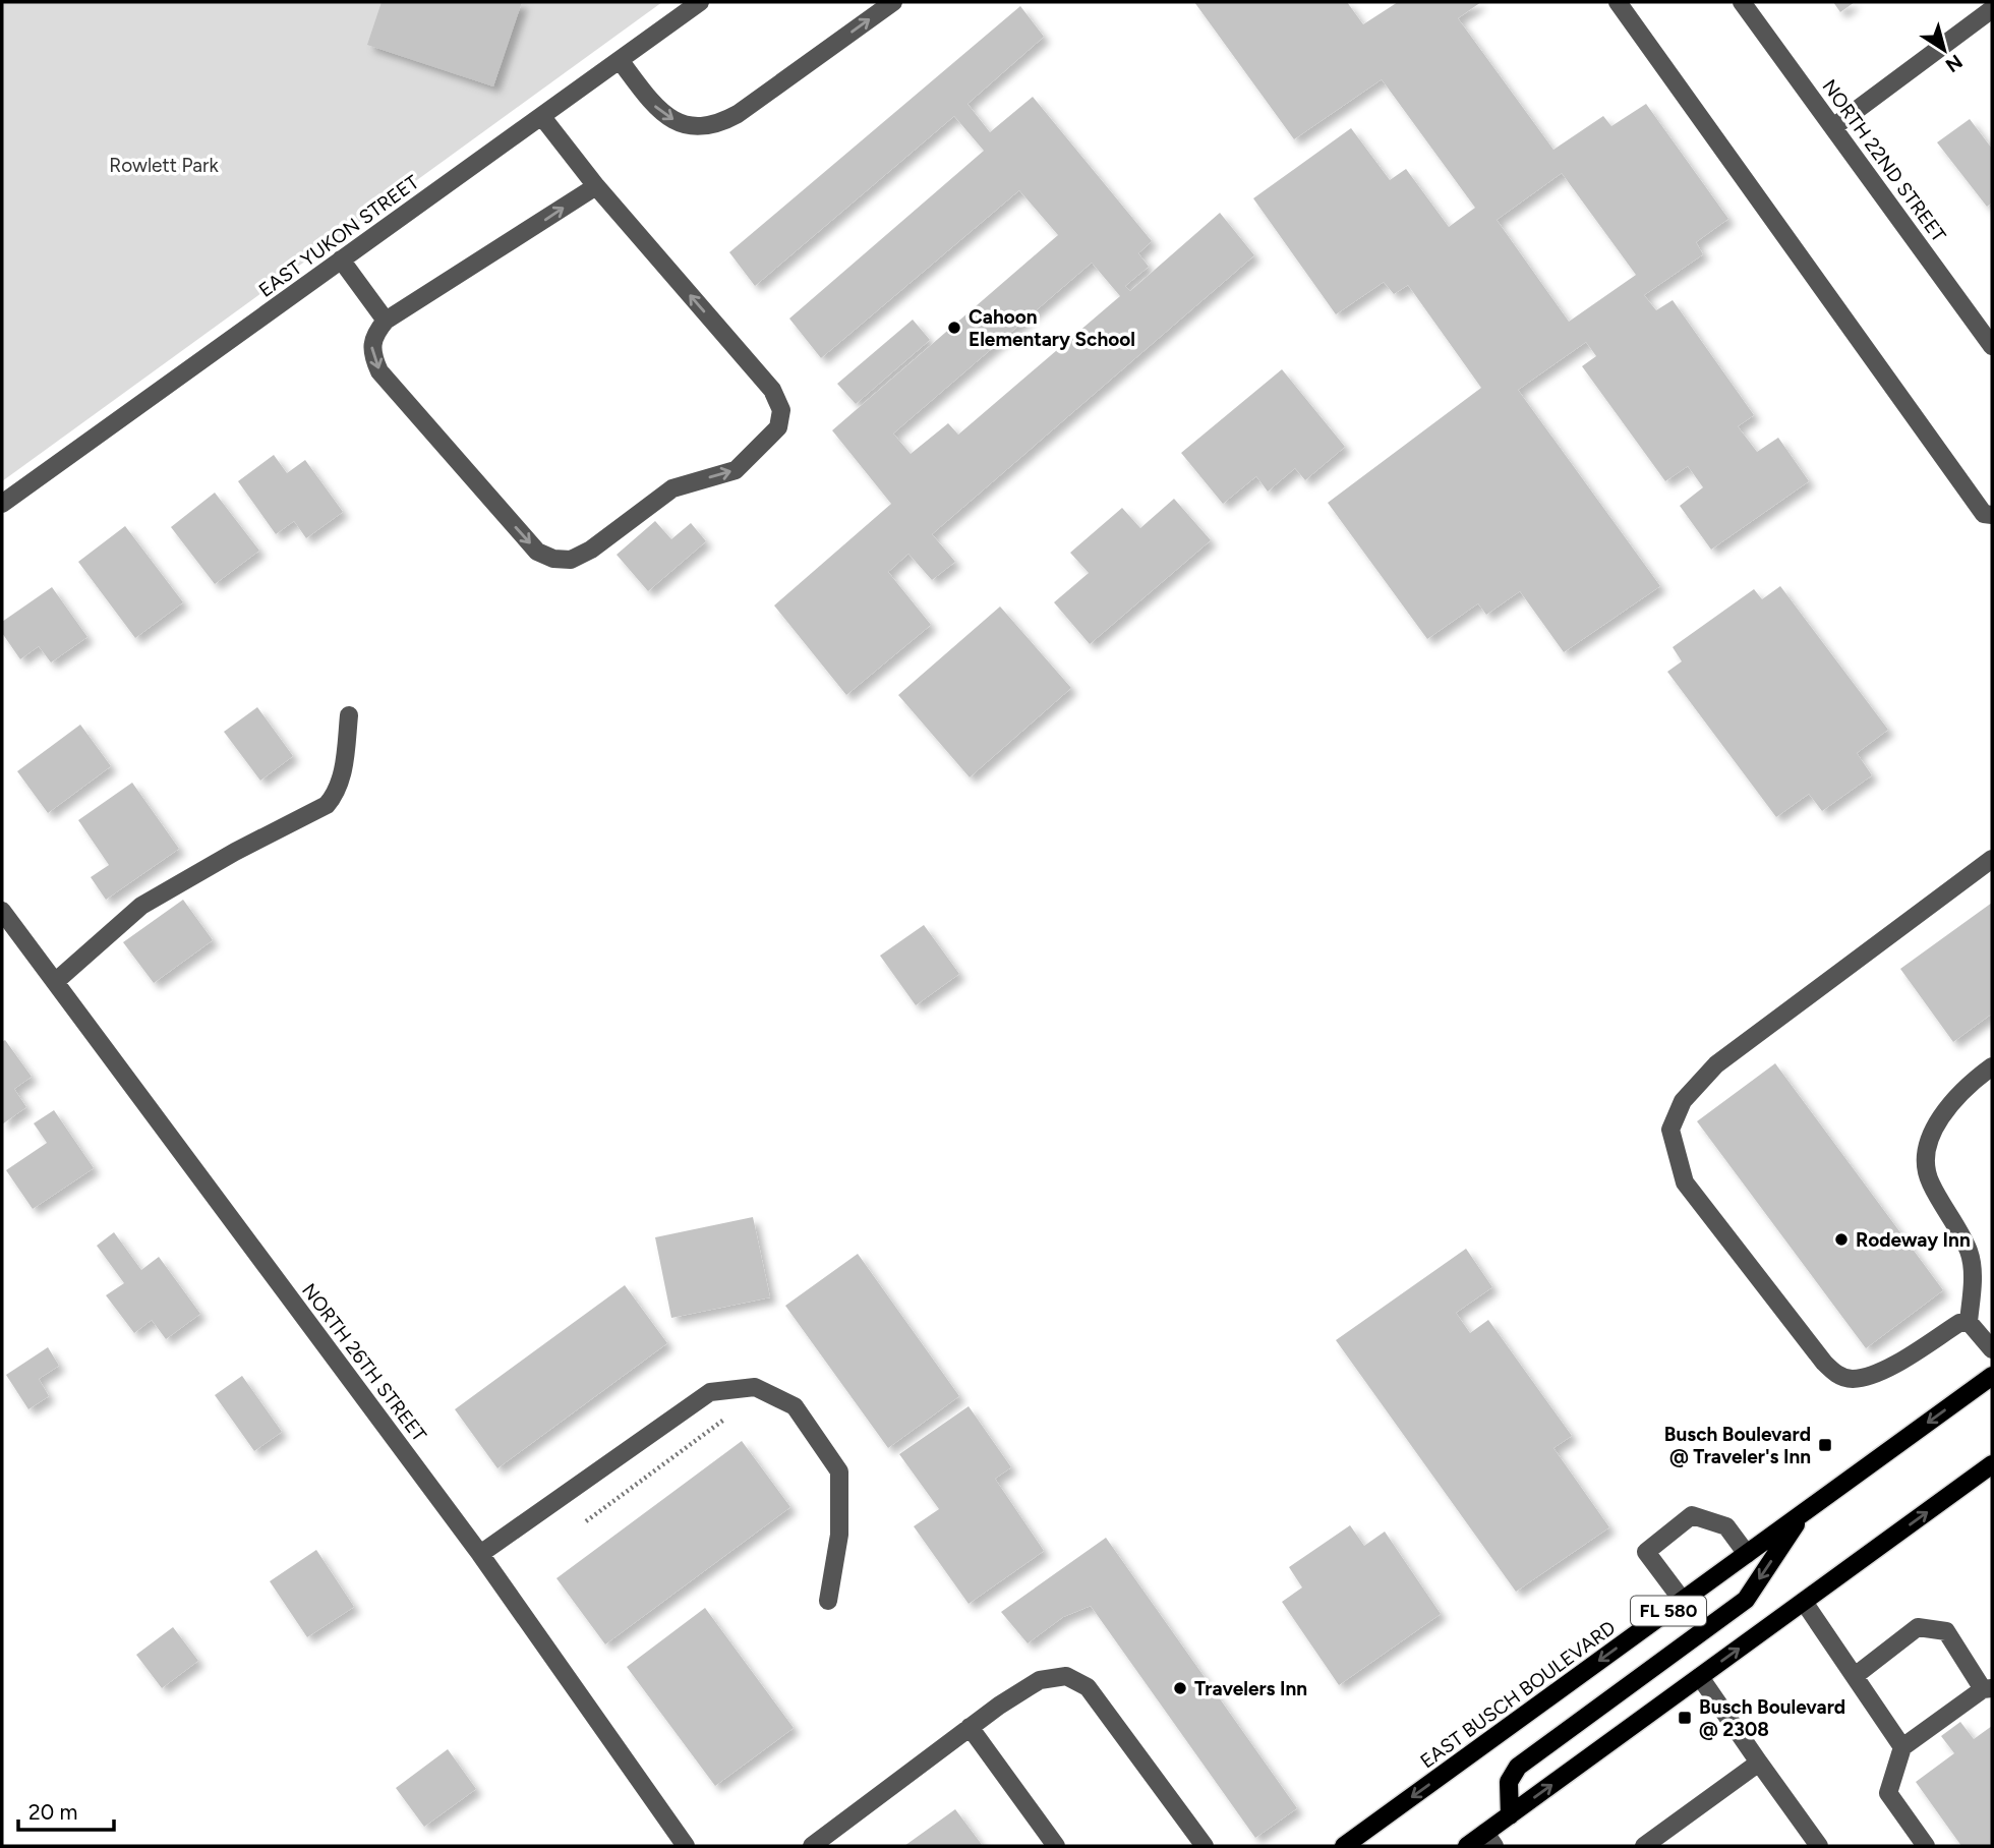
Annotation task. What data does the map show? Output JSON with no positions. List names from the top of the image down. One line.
{"streets":{"main road":["FL 580","EAST BUSCH BOULEVARD"],"street":["NORTH 22ND STREET","EAST YUKON STREET","NORTH 26TH STREET"]},"parks":["Rowlett Park"],"places":{"other":["Cahoon Elementary School","Rodeway Inn","Travelers Inn"],"transit":["Busch Boulevard @ Traveler's Inn","Busch Boulevard @ 2308"]},"scale_bar":"20 m","north":"bottom right"}
